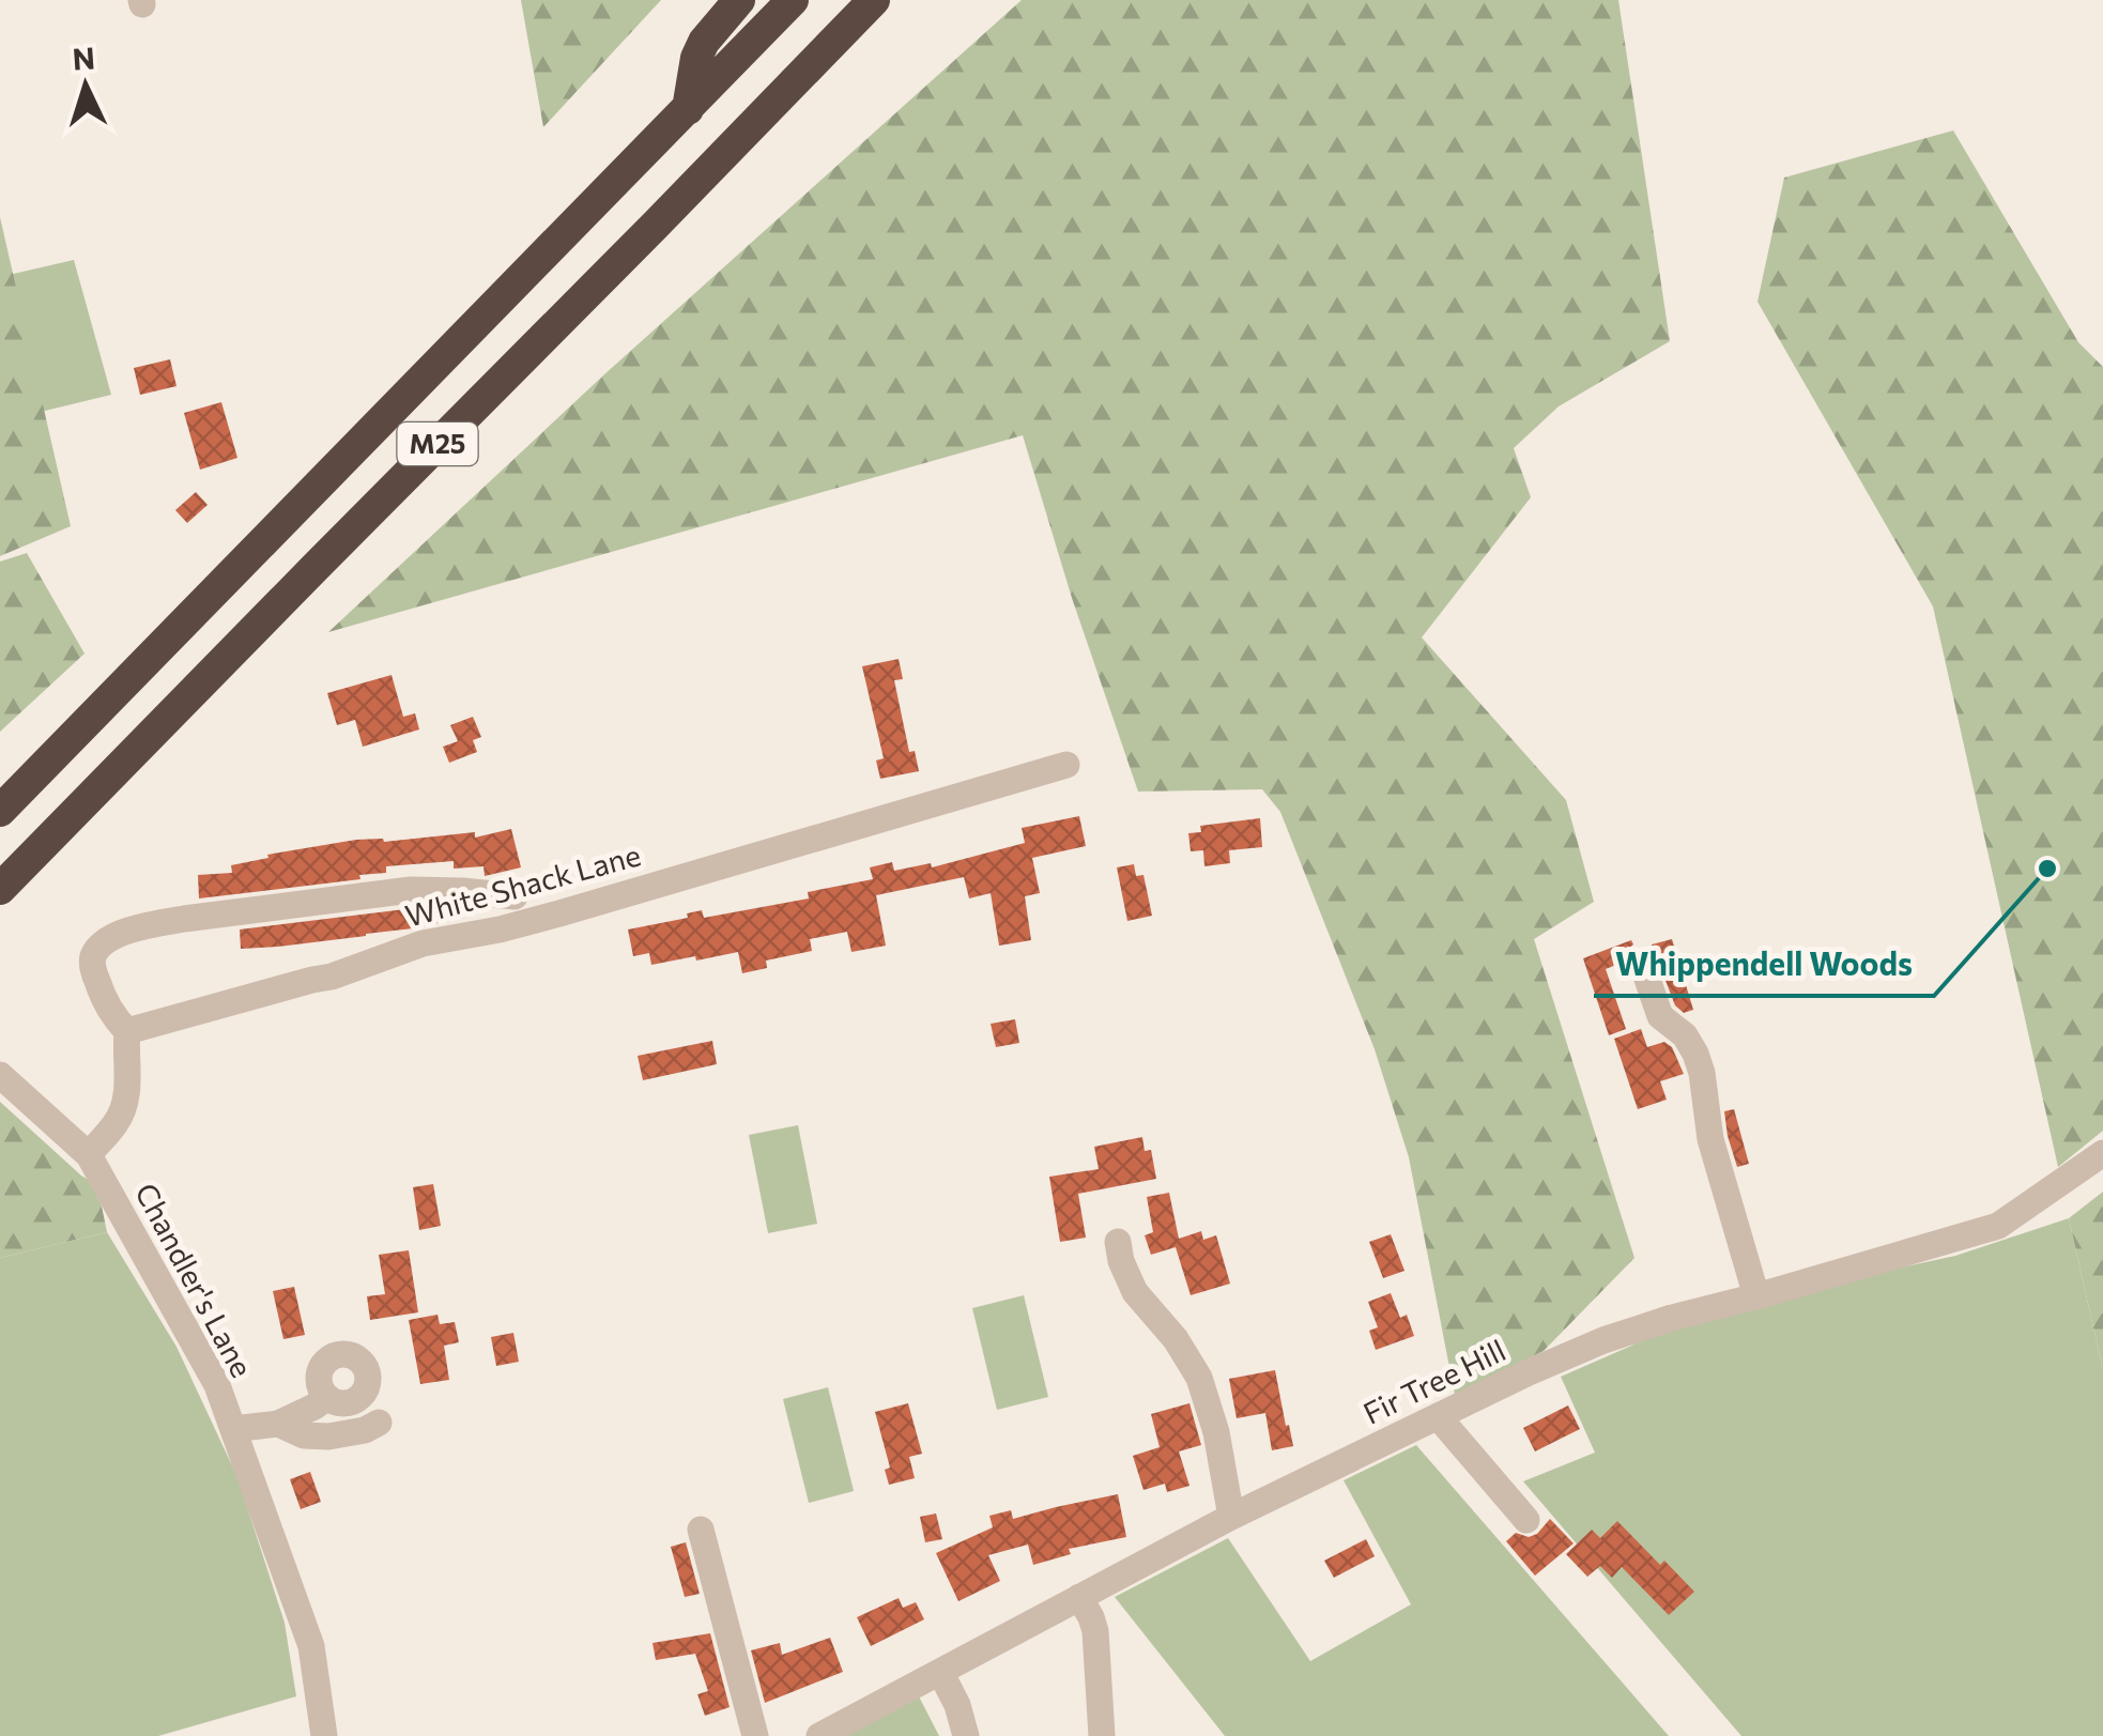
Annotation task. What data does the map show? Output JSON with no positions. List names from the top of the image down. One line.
{"streets":{"highway":["M25"],"street":["White Shack Lane","Chandler's Lane","Fir Tree Hill"]},"places":["Whippendell Woods"],"north":"top"}
